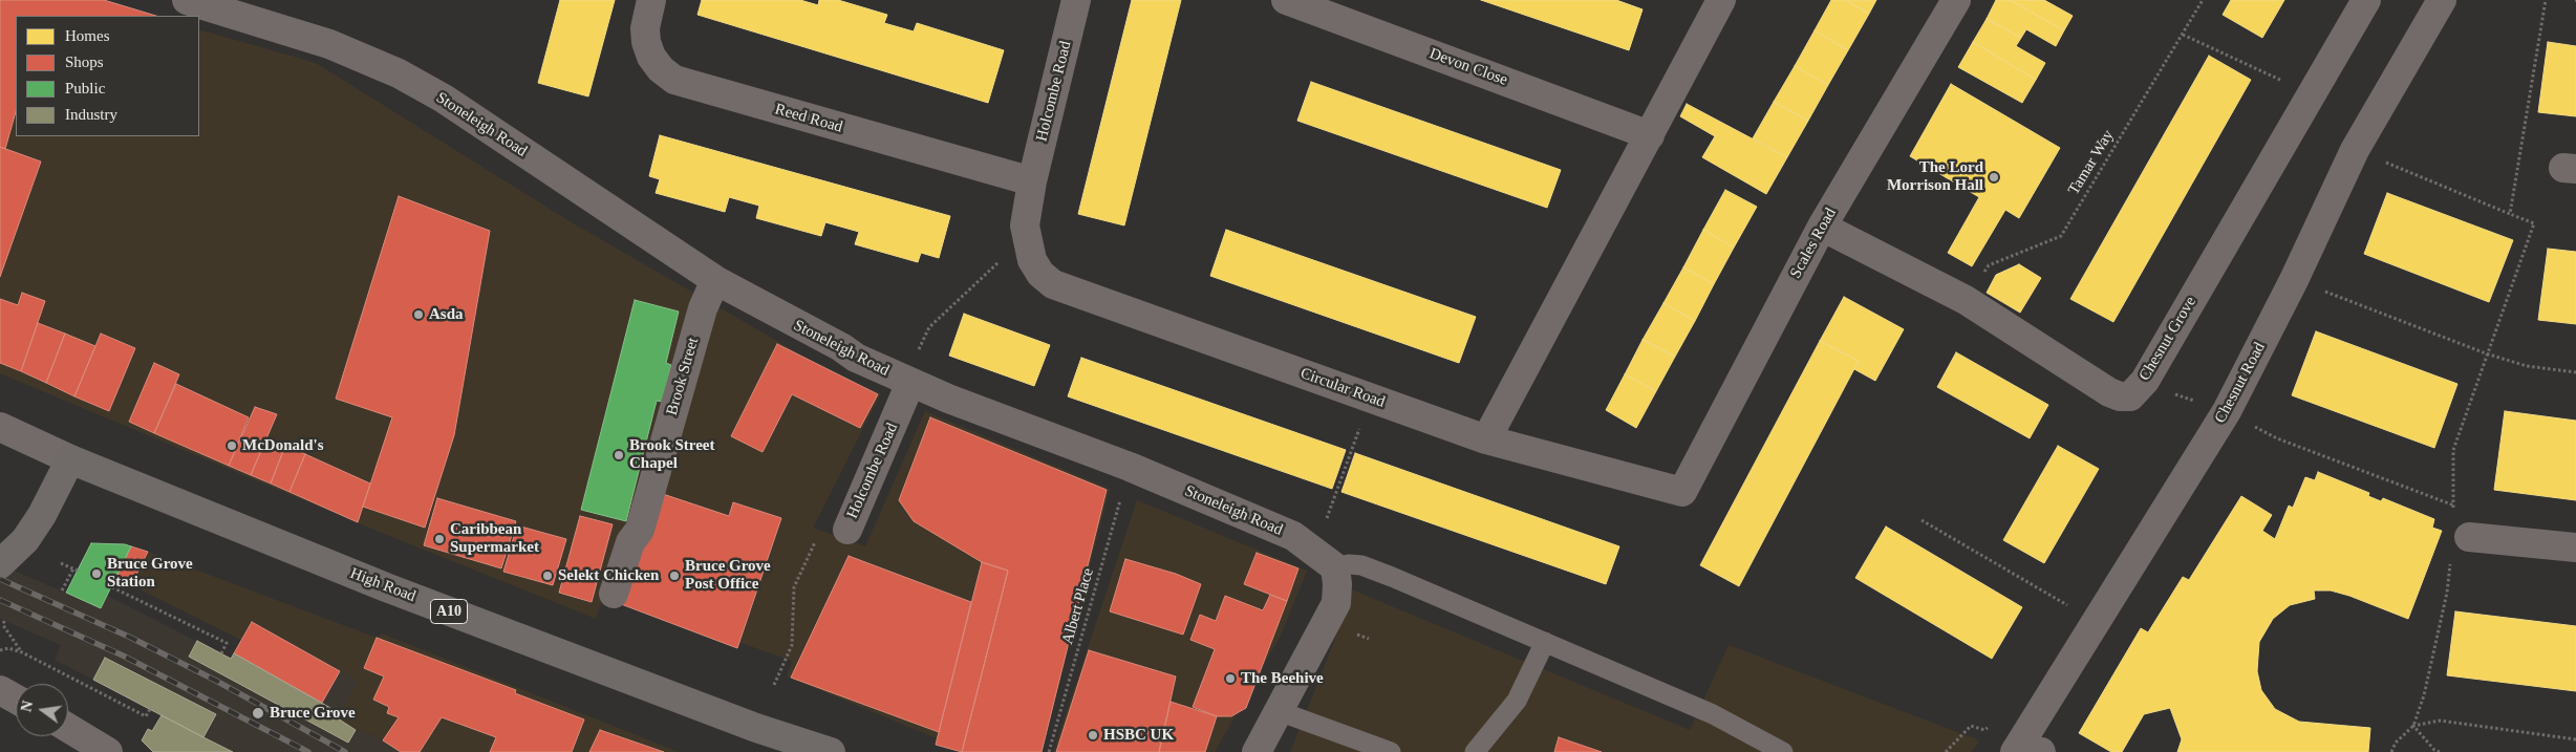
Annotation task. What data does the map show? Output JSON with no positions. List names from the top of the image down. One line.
{"streets":{"highway":["High Road","A10"],"street":["Devon Close","Holcombe Road","Reed Road","Stoneleigh Road","Scales Road","Chesnut Grove","Brook Street","Chesnut Road","Circular Road"],"path":["Tamar Way","Albert Place"]},"crossings":[["Holcombe Road","Reed Road"],["Holcombe Road","Stoneleigh Road"],["Holcombe Road","Circular Road"],["Stoneleigh Road","Brook Street"],["Stoneleigh Road","Albert Place"],["Tamar Way","Chesnut Grove"],["Scales Road","Chesnut Grove"],["Scales Road","Circular Road"]],"places":["The Lord Morrison Hall","Asda","McDonald's","Brook Street Chapel","Caribbean Supermarket","Bruce Grove Station","Selekt Chicken","Bruce Grove Post Office","The Beehive","Bruce Grove","HSBC UK"],"legend":["Homes","Shops","Public","Industry"],"north":"left"}
